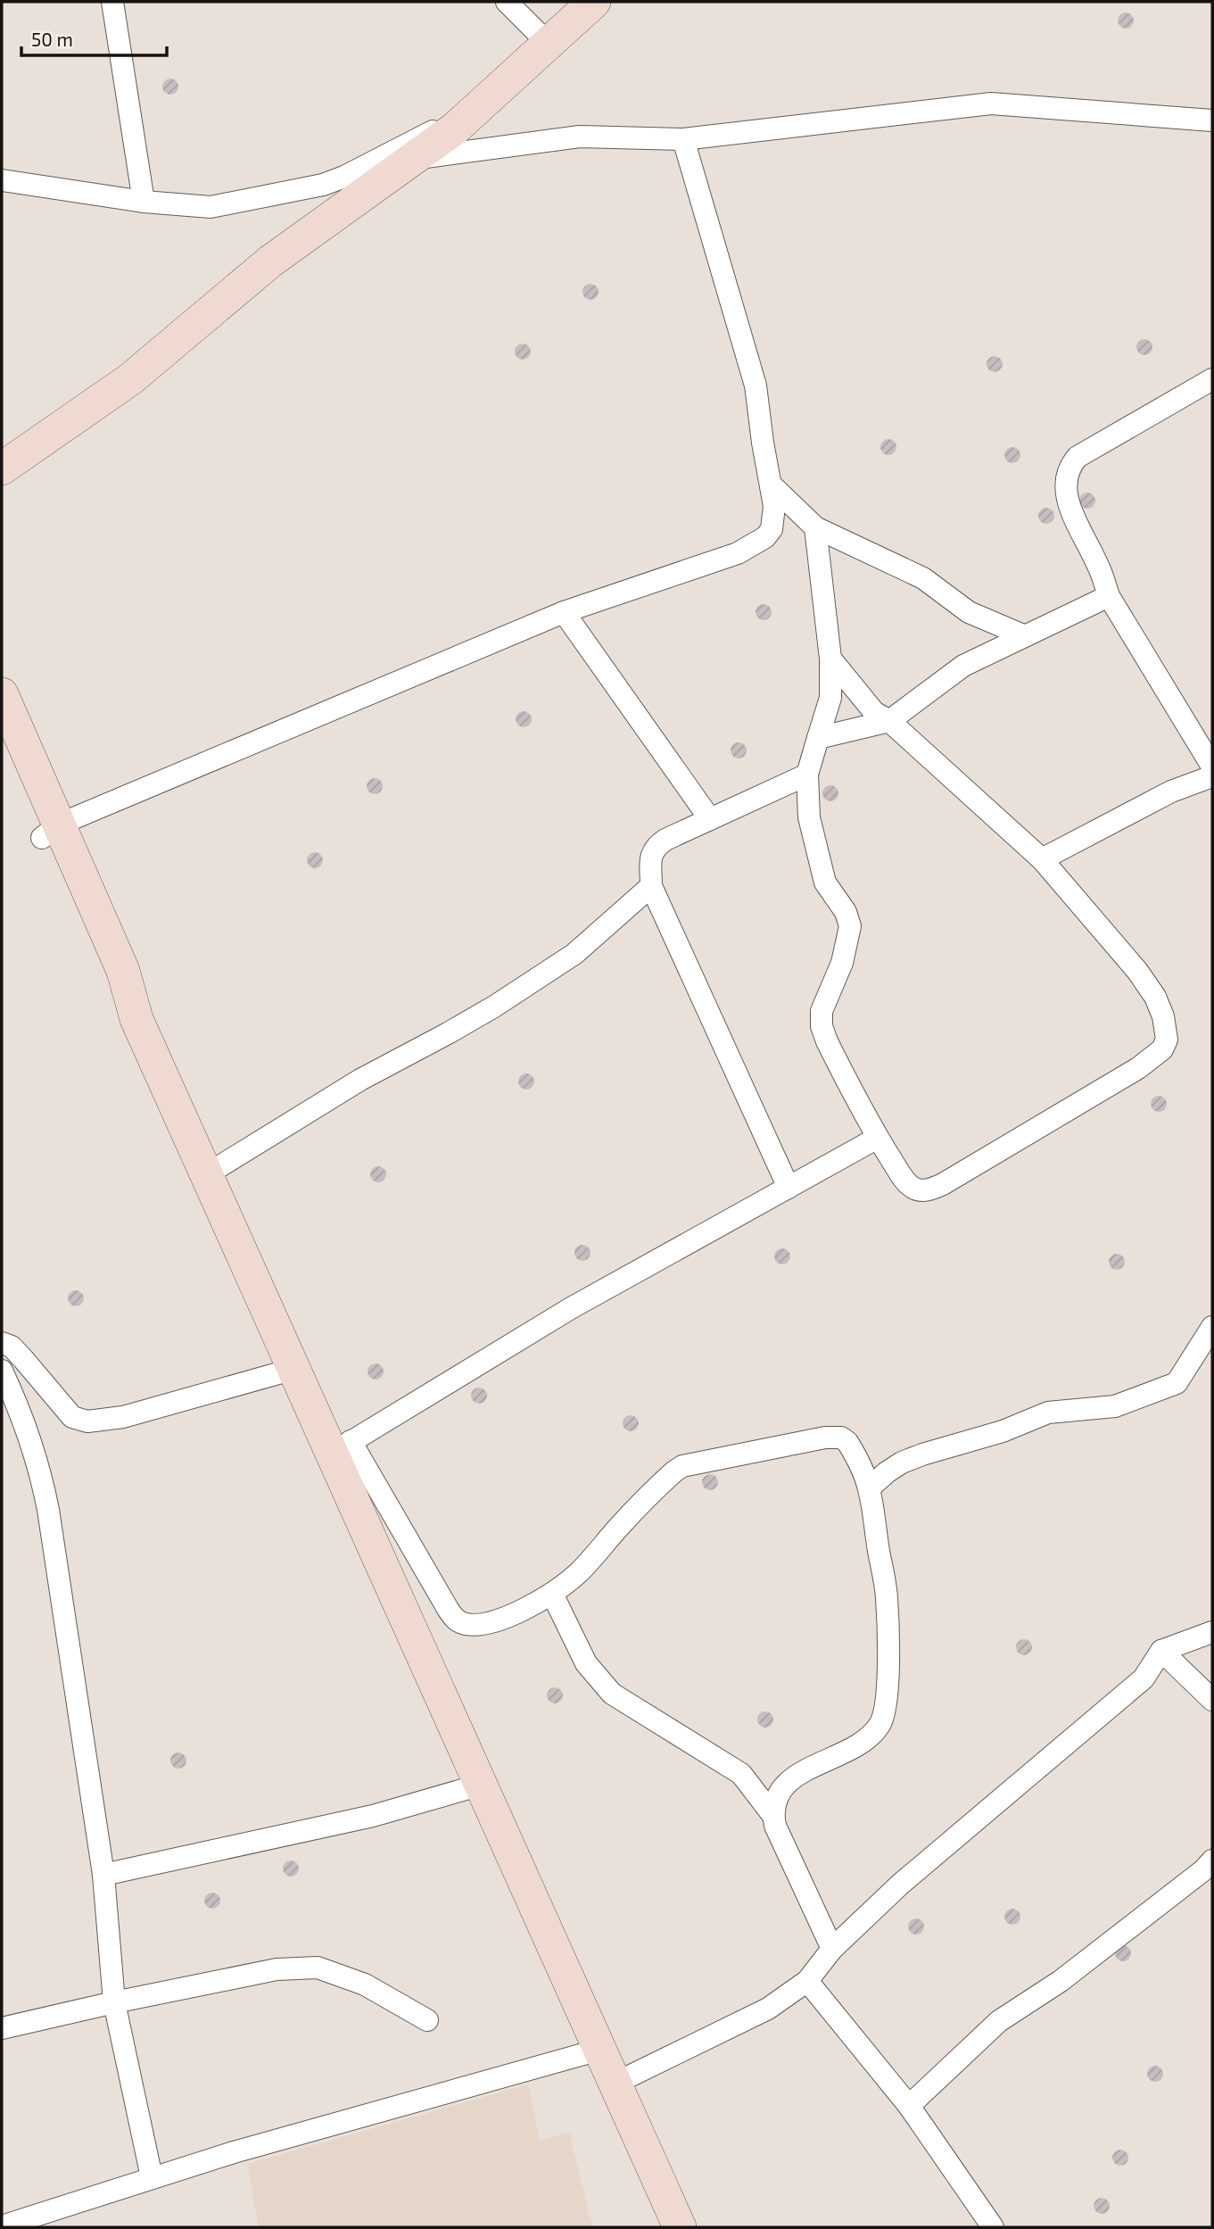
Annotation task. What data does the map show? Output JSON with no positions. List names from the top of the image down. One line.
{"scale_bar":"50 m"}
